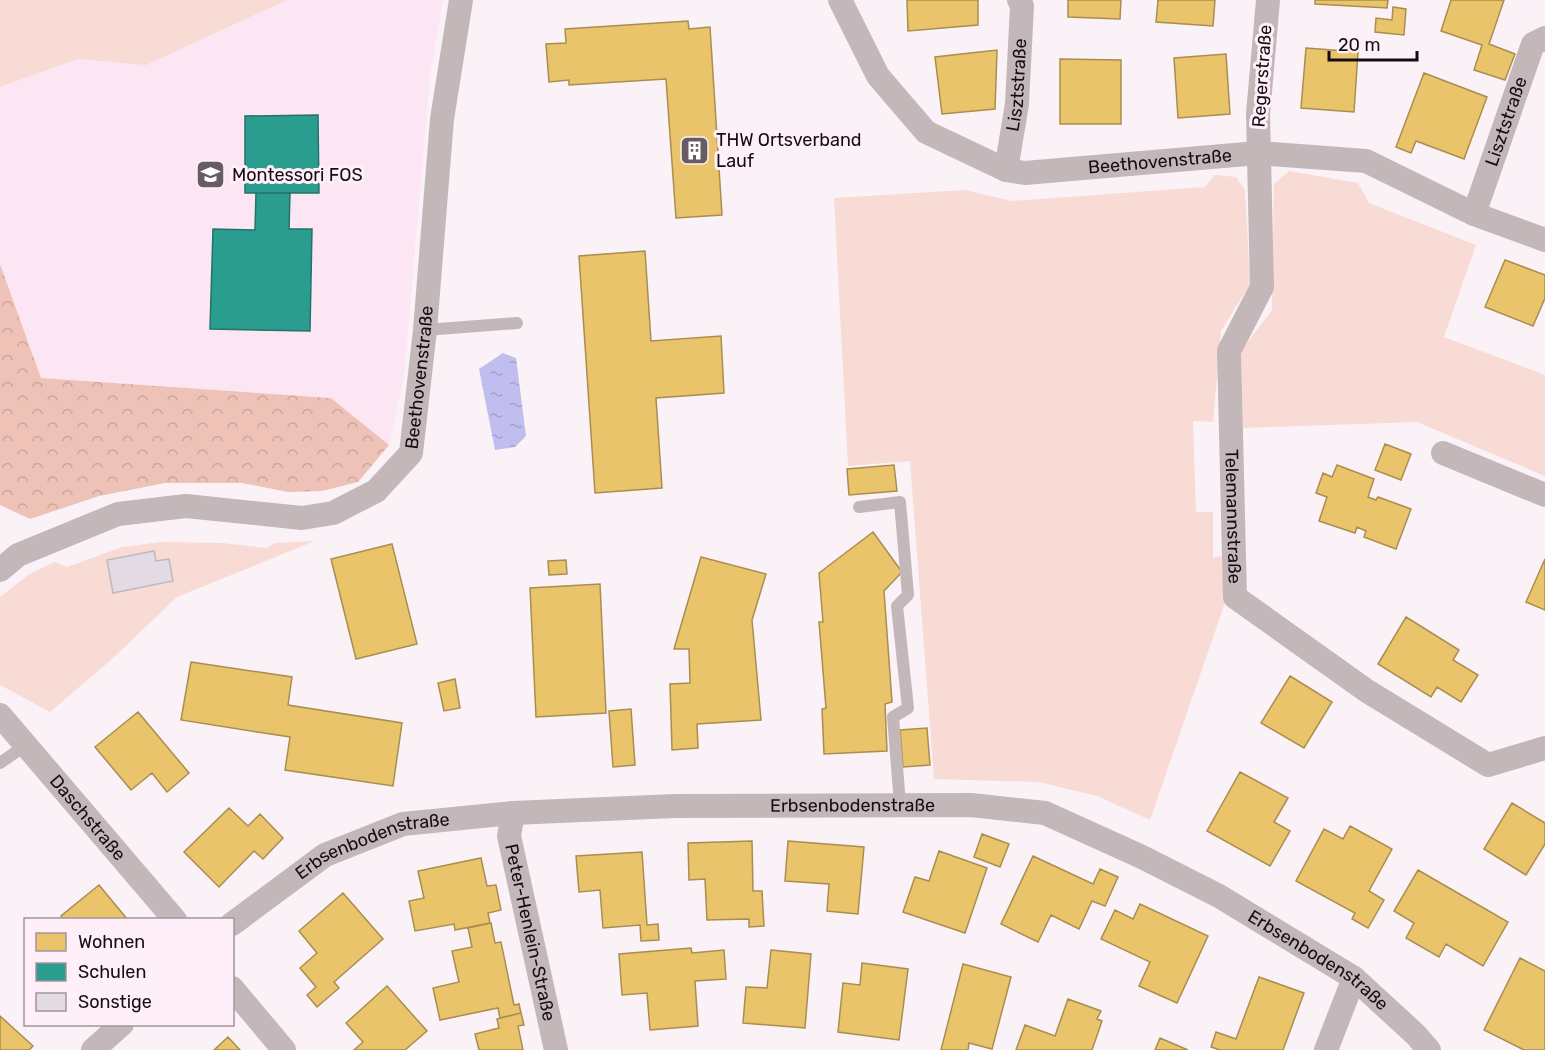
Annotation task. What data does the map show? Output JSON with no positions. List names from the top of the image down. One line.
{"streets":{"street":["Regerstraße","Lisztstraße","Beethovenstraße","Telemannstraße","Erbsenbodenstraße","Daschstraße","Peter-Henlein-Straße"]},"crossings":[["Regerstraße","Beethovenstraße"],["Regerstraße","Telemannstraße"],["Lisztstraße","Beethovenstraße"],["Beethovenstraße","Telemannstraße"],["Erbsenbodenstraße","Peter-Henlein-Straße"]],"places":{"building":["THW Ortsverband Lauf"],"school or university":["Montessori FOS"]},"legend":["Wohnen","Schulen","Sonstige"],"scale_bar":"20 m"}
